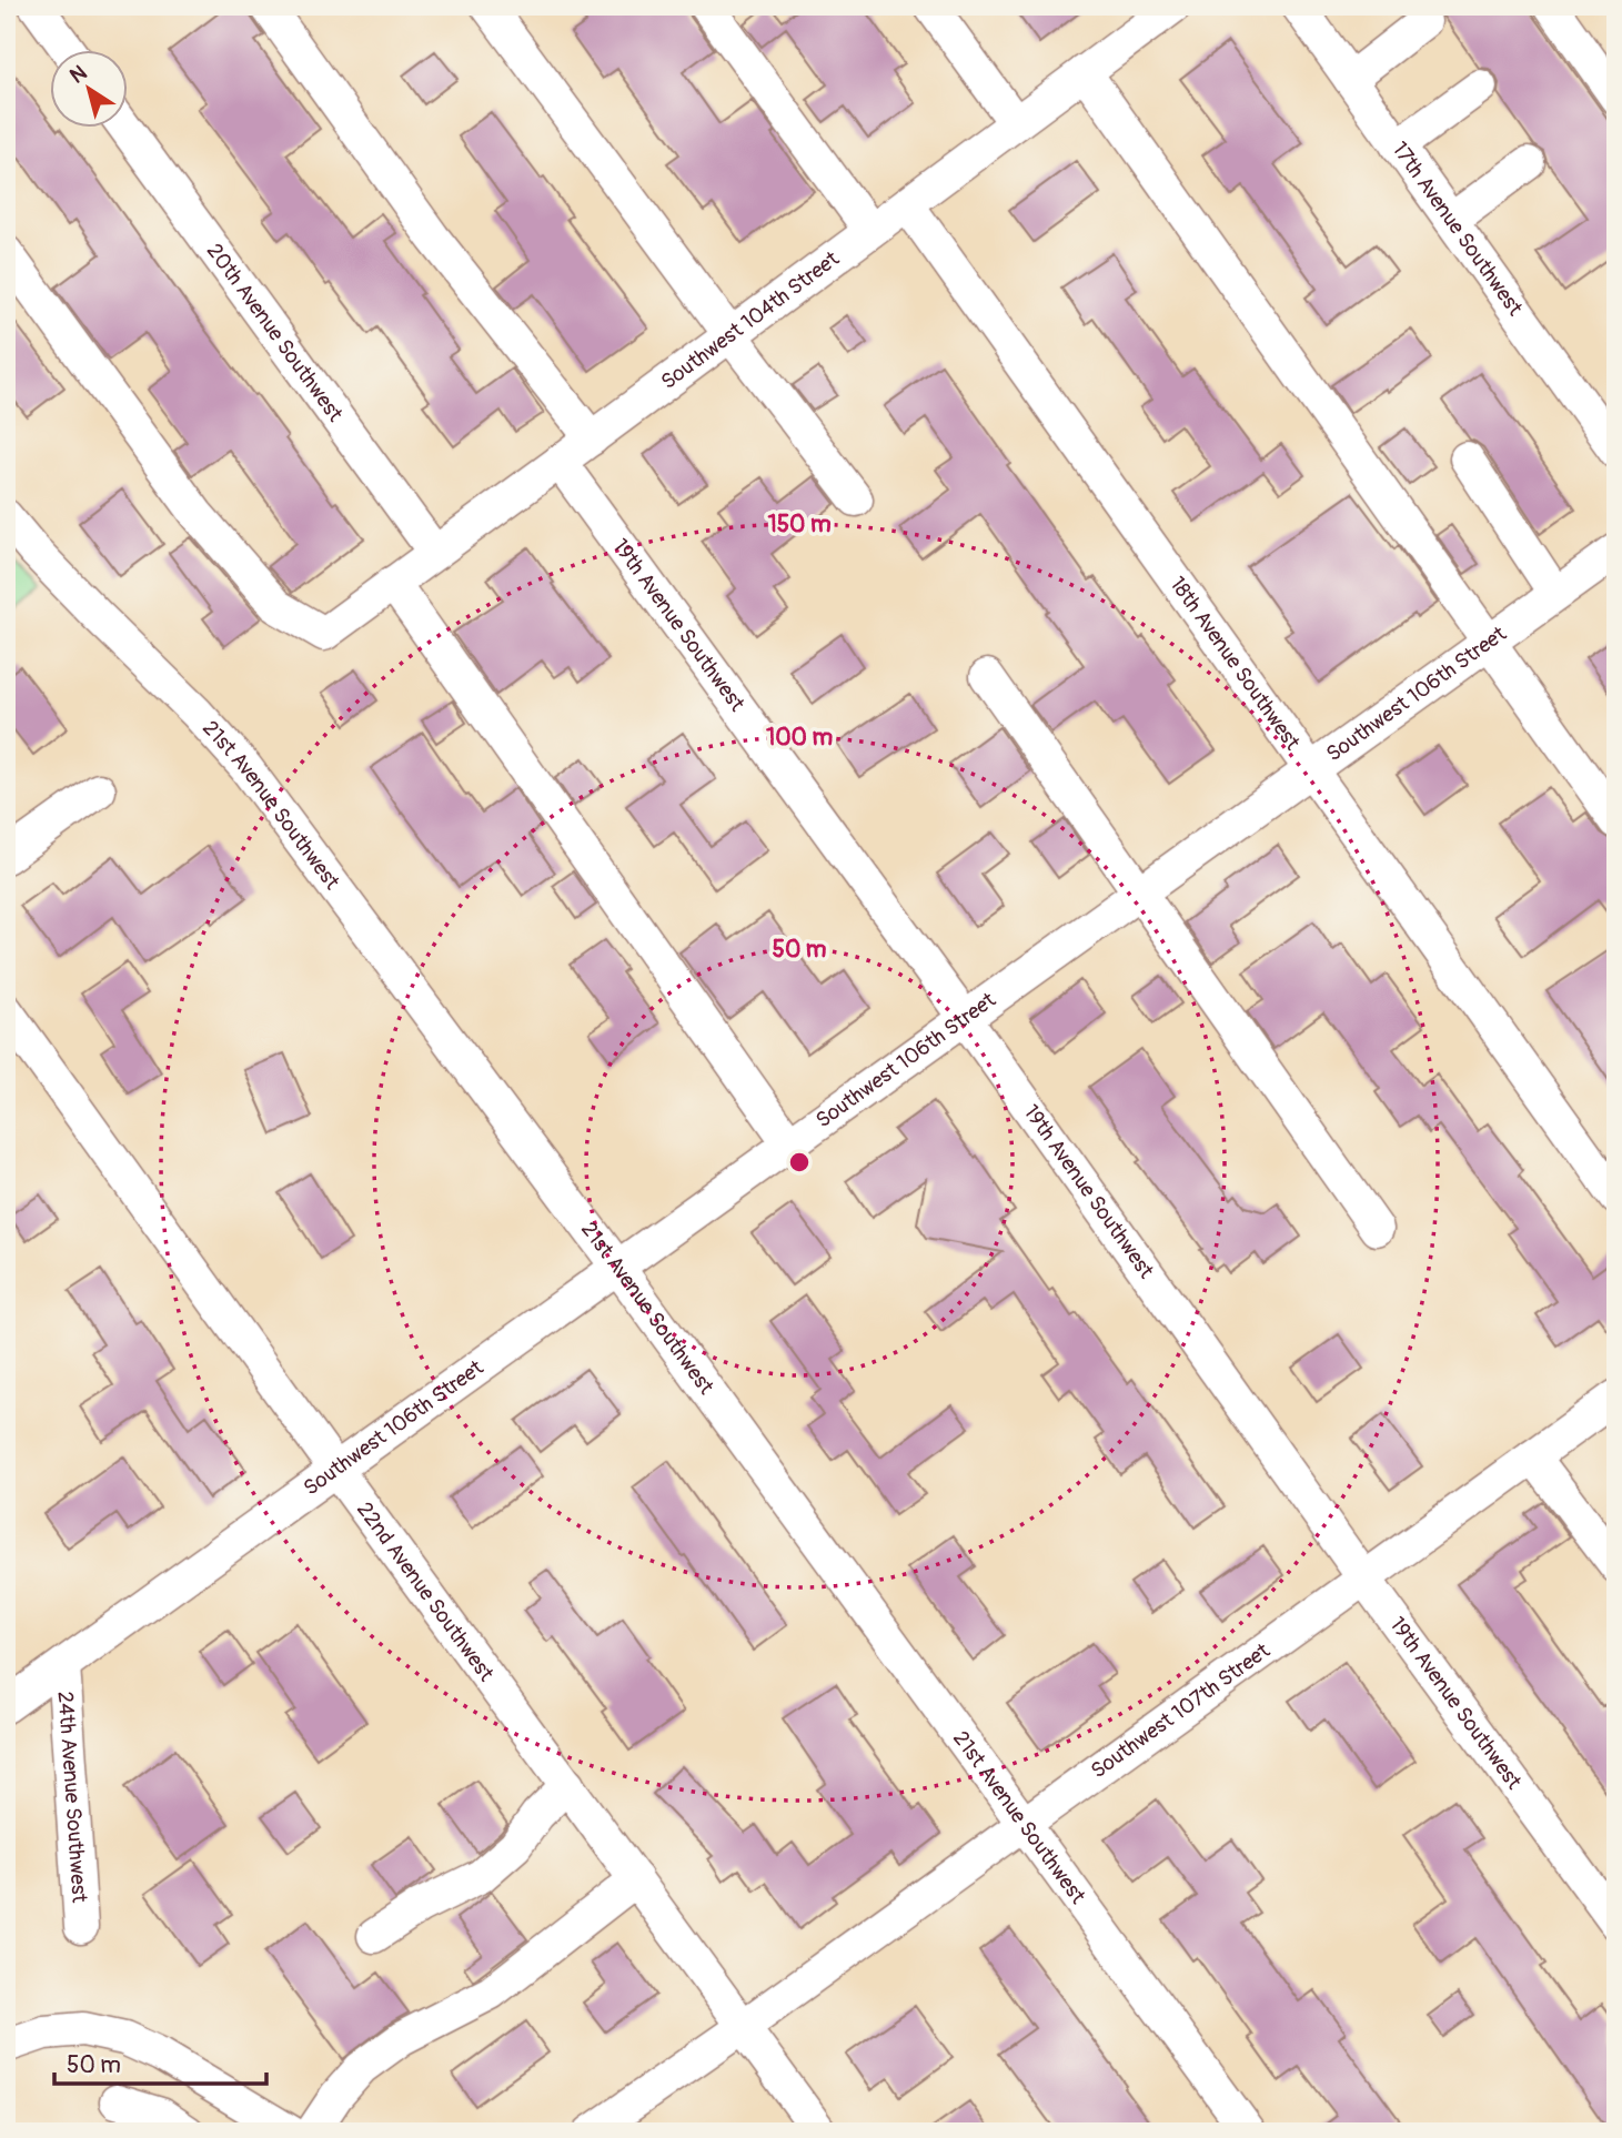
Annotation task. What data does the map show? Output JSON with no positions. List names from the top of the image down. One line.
{"streets":{"street":["17th Avenue Southwest","Southwest 104th Street","20th Avenue Southwest","19th Avenue Southwest","18th Avenue Southwest","Southwest 106th Street","21st Avenue Southwest","22nd Avenue Southwest","Southwest 107th Street","24th Avenue Southwest"]},"crossings":[["Southwest 104th Street","20th Avenue Southwest"],["Southwest 104th Street","19th Avenue Southwest"],["Southwest 104th Street","18th Avenue Southwest"],["19th Avenue Southwest","Southwest 106th Street"],["19th Avenue Southwest","Southwest 107th Street"],["18th Avenue Southwest","Southwest 106th Street"],["Southwest 106th Street","21st Avenue Southwest"],["Southwest 106th Street","22nd Avenue Southwest"],["Southwest 106th Street","24th Avenue Southwest"],["21st Avenue Southwest","Southwest 107th Street"],["22nd Avenue Southwest","Southwest 107th Street"]],"scale_bar":"50 m","north":"top left","rings":["150 m","100 m","50 m"]}
